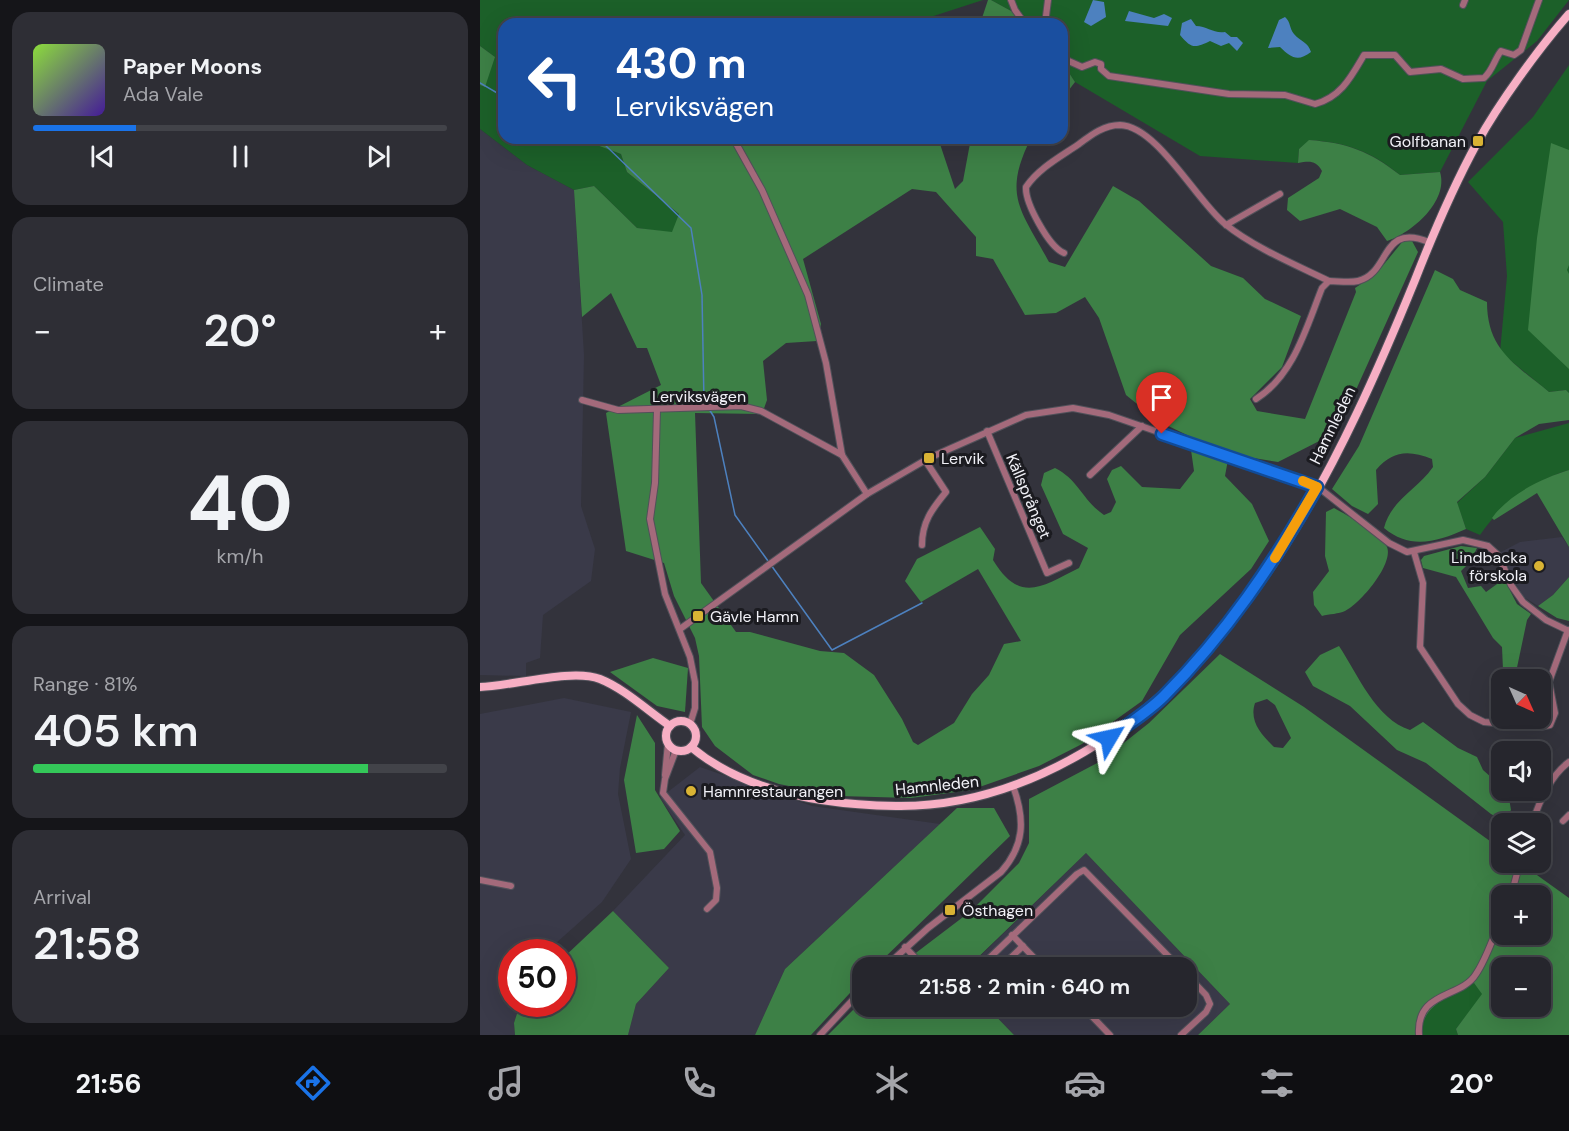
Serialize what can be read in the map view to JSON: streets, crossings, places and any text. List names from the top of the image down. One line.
{"streets":{"main road":["Hamnleden"],"street":["Lerviksvägen","Källsprånget"]},"places":{"transit":["Golfbanan","Lervik","Gävle Hamn","Östhagen"],"other":["Lindbacka förskola","Hamnrestaurangen"]},"north":"bottom right","page":{"turn":["430 m","Lerviksvägen"],"song":["Paper Moons","Ada Vale"],"tile":["Climate",["40","km/h"],["Range · 81%","405 km"],["Arrival","21:58"]],"heat":["−","20°","+"],"map_buttons":["+","−"],"limit":"50","trip":"21:58 · 2 min · 640 m","tabs":["21:56","20°"]}}
